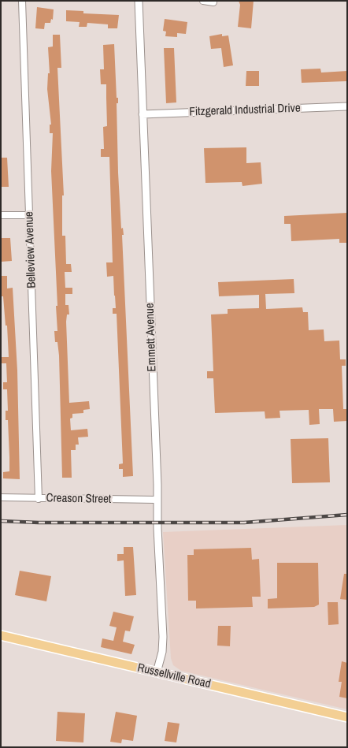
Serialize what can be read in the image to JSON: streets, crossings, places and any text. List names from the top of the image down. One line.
{"streets":{"main road":["Russellville Road"],"street":["Fitzgerald Industrial Drive","Belleview Avenue","Emmett Avenue","Creason Street"]},"crossings":[["Fitzgerald Industrial Drive","Emmett Avenue"],["Belleview Avenue","Creason Street"],["Emmett Avenue","Creason Street"],["Emmett Avenue","Russellville Road"]]}
